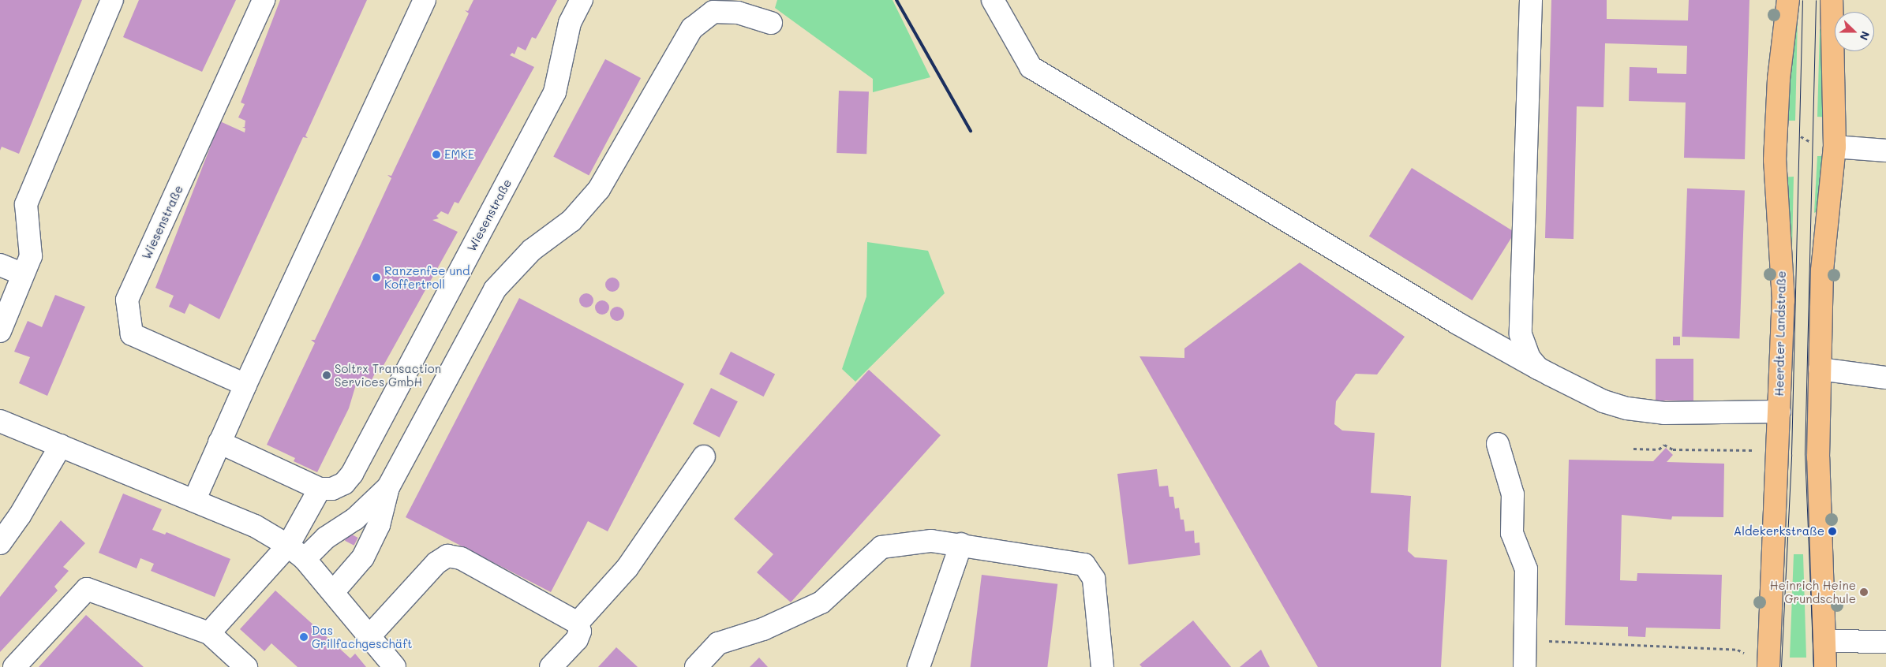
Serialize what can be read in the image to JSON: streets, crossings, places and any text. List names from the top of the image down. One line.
{"streets":{"main road":["Heerdter Landstraße"],"street":["Wiesenstraße"]},"places":["EMKE","Ranzenfee und Koffertroll","Soltrx Transaction Services GmbH","Aldekerkstraße","Heinrich Heine Grundschule","Das Grillfachgeschäft"],"north":"right"}
